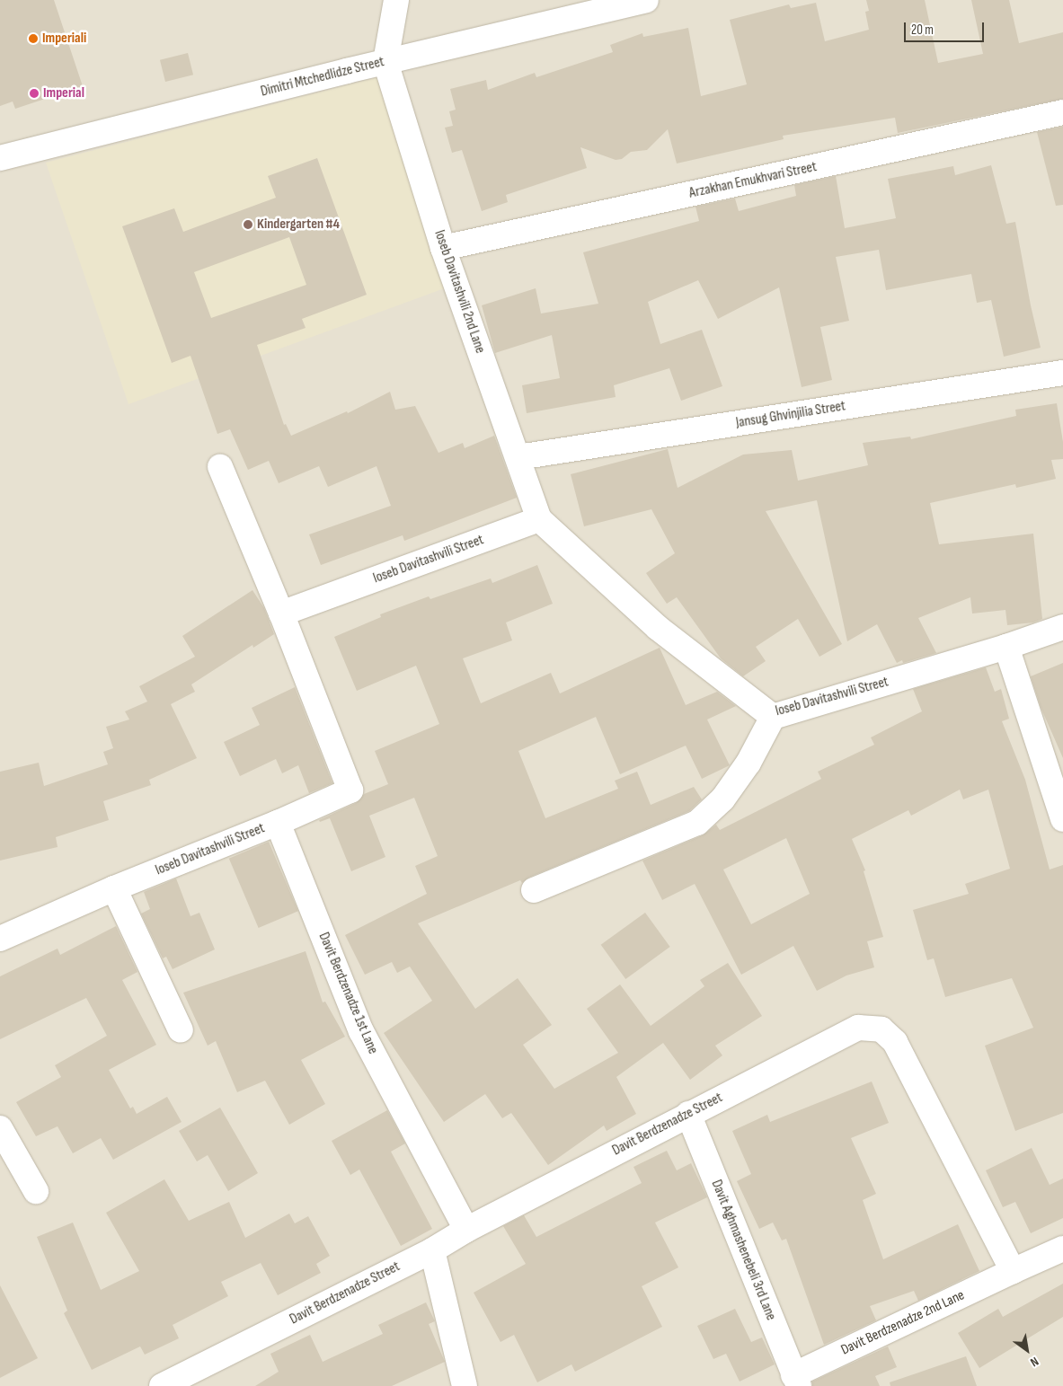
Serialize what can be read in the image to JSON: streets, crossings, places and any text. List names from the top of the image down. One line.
{"streets":{"street":["Dimitri Mtchedlidze Street","Arzakhan Emukhvari Street","Ioseb Davitashvili 2nd Lane","Jansug Ghvinjilia Street","Ioseb Davitashvili Street","Davit Berdzenadze 1st Lane","Davit Berdzenadze Street","Davit Aghmashenebeli 3rd Lane","Davit Berdzenadze 2nd Lane"]},"crossings":[["Dimitri Mtchedlidze Street","Ioseb Davitashvili 2nd Lane"],["Arzakhan Emukhvari Street","Ioseb Davitashvili 2nd Lane"],["Ioseb Davitashvili 2nd Lane","Jansug Ghvinjilia Street"],["Ioseb Davitashvili 2nd Lane","Ioseb Davitashvili Street"],["Ioseb Davitashvili Street","Davit Berdzenadze 1st Lane"],["Davit Berdzenadze 1st Lane","Davit Berdzenadze Street"],["Davit Berdzenadze Street","Davit Aghmashenebeli 3rd Lane"],["Davit Berdzenadze Street","Davit Berdzenadze 2nd Lane"],["Davit Aghmashenebeli 3rd Lane","Davit Berdzenadze 2nd Lane"]],"places":["Imperiali","Imperial","Kindergarten #4"],"scale_bar":"20 m","north":"bottom right"}
